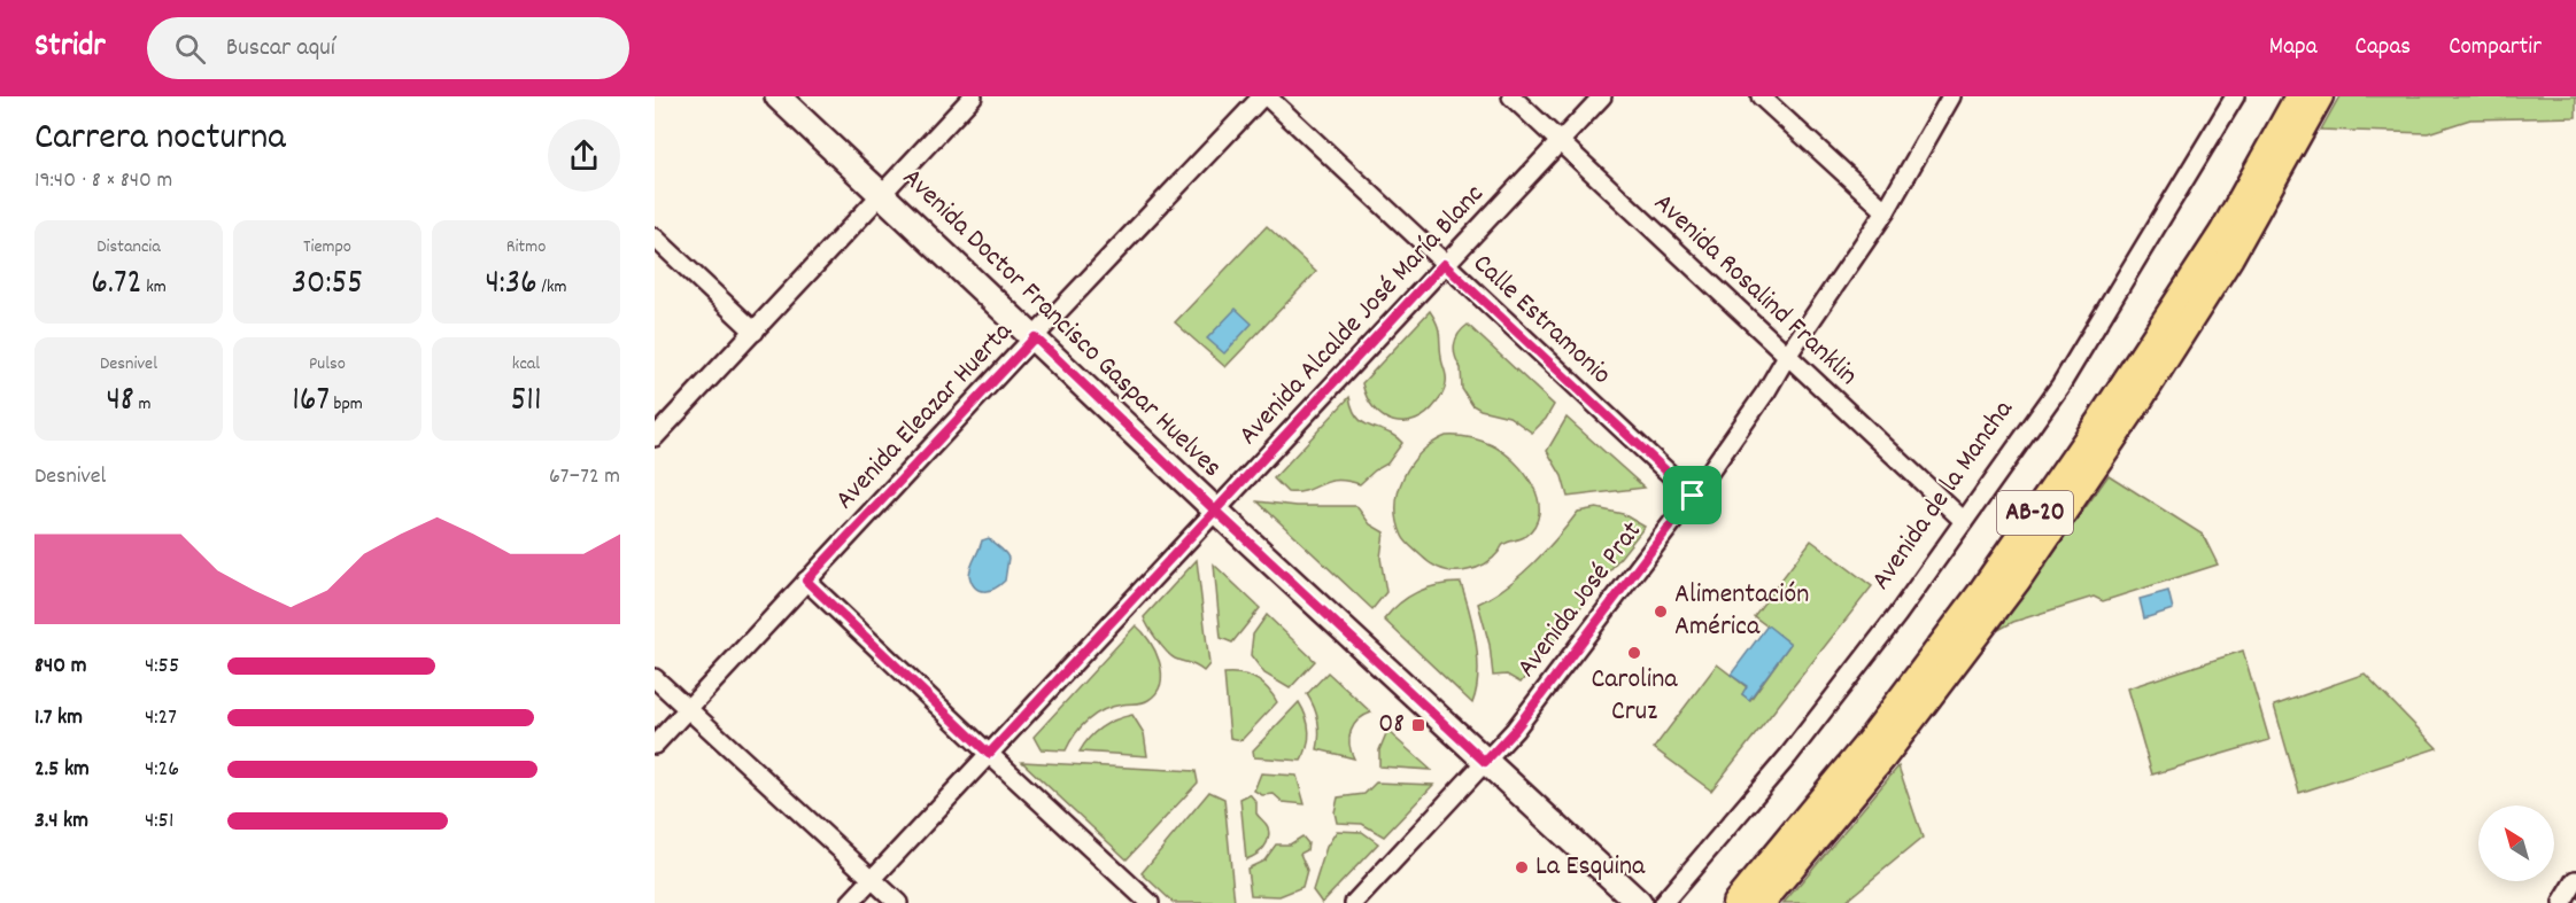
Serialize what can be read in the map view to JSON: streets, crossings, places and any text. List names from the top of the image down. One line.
{"streets":{"main road":["AB-20"],"street":["Avenida Rosalind Franklin","Avenida Alcalde José María Blanc","Calle Estramonio","Avenida Doctor Francisco Gaspar Huelves","Avenida Eleazar Huerta","Avenida de la Mancha","Avenida José Prat"]},"crossings":[["Avenida Rosalind Franklin","Avenida Alcalde José María Blanc"],["Avenida Rosalind Franklin","Avenida de la Mancha"],["Avenida Rosalind Franklin","Avenida José Prat"],["Avenida Alcalde José María Blanc","Calle Estramonio"],["Avenida Alcalde José María Blanc","Avenida Doctor Francisco Gaspar Huelves"],["Calle Estramonio","Avenida Eleazar Huerta"],["Calle Estramonio","Avenida José Prat"],["Avenida Doctor Francisco Gaspar Huelves","Avenida Eleazar Huerta"],["Avenida Doctor Francisco Gaspar Huelves","Avenida José Prat"]],"places":{"other":["Alimentación América","Carolina Cruz","La Esquina"],"transit":["08"]},"north":"top left","page":{"header":"Stridr","search":"Buscar aquí","nav":["Mapa","Capas","Compartir"],"heading":["Carrera nocturna","19:40 · 8 × 840 m"],"stats":[["Distancia","6.72 km"],["Tiempo","30:55"],["Ritmo","4:36 /km"],["Desnivel","48 m"],["Pulso","167 bpm"],["kcal","511"]],"chart":["Desnivel","67–72 m"],"list":[{"name":"840 m","note":"4:55"},{"name":"1.7 km","note":"4:27"},{"name":"2.5 km","note":"4:26"},{"name":"3.4 km","note":"4:51"}]}}
